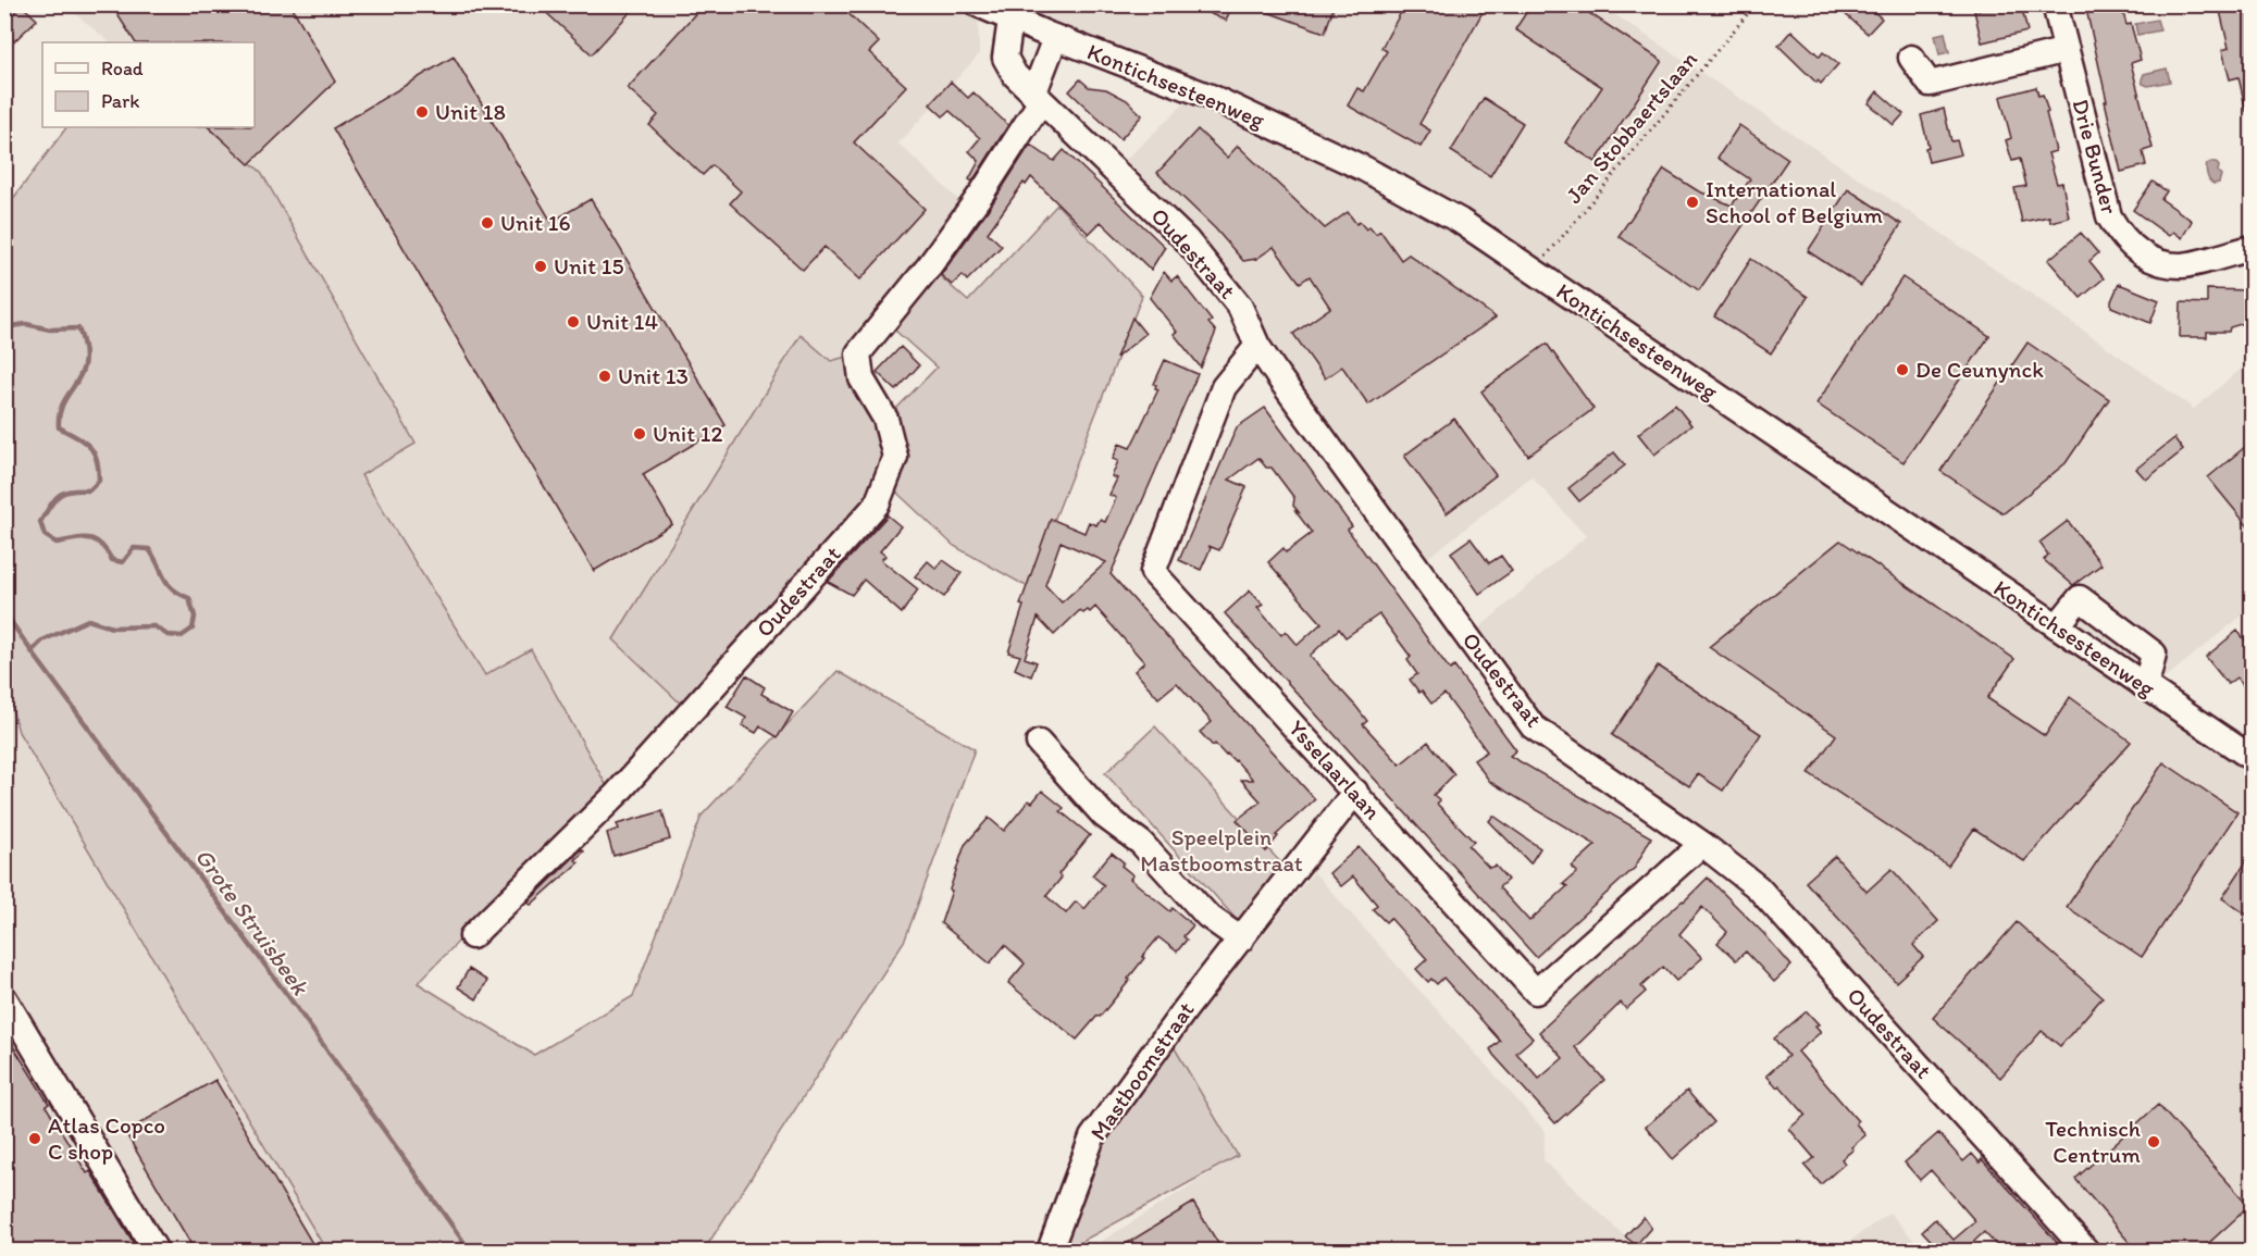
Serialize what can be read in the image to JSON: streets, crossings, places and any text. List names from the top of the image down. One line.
{"streets":{"street":["Kontichsesteenweg","Drie Bunder","Oudestraat","Ysselaarlaan","Mastboomstraat"],"path":["Jan Stobbaertslaan"]},"crossings":[["Kontichsesteenweg","Jan Stobbaertslaan"],["Kontichsesteenweg","Oudestraat"],["Oudestraat","Ysselaarlaan"],["Ysselaarlaan","Mastboomstraat"]],"water":["Grote Struisbeek"],"parks":["Speelplein Mastboomstraat"],"places":["Unit 18","International School of Belgium","Unit 16","Unit 15","Unit 14","De Ceunynck","Unit 13","Unit 12","Atlas Copco C shop","Technisch Centrum"],"legend":["Road","Park"]}
